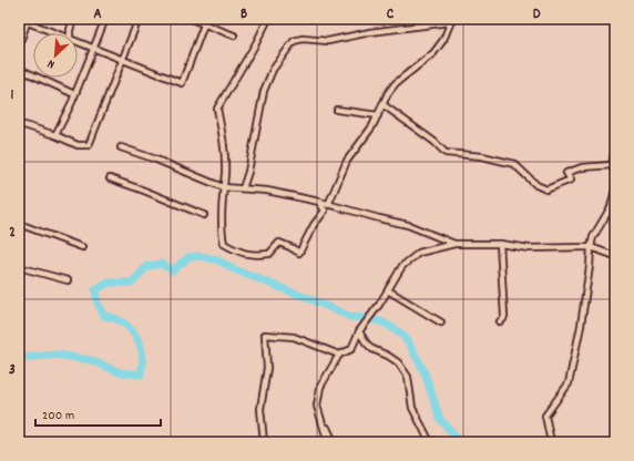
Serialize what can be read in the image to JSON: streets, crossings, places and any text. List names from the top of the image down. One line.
{"scale_bar":"200 m","north":"bottom left","grid":{"columns":["A","B","C","D"],"rows":["1","2","3"]}}
